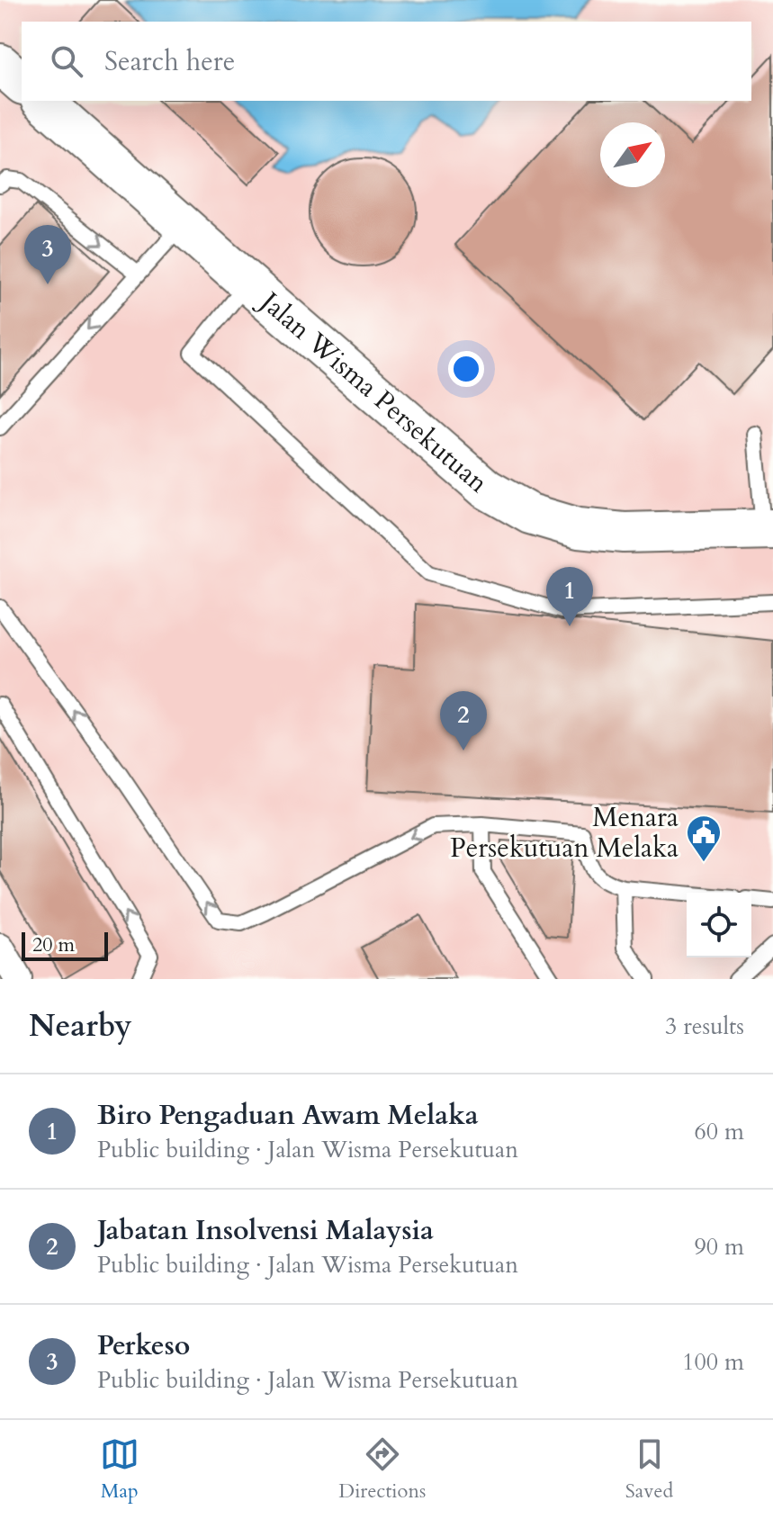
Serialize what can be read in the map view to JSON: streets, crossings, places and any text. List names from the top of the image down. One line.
{"streets":{"street":["Jalan Wisma Persekutuan"]},"places":{"public building":["Menara Persekutuan Melaka"]},"scale_bar":"20 m","north":"top right","page":{"search":"Search here","pins":["3","1","2"],"scale":"20 m","heading":["Nearby","3 results"],"list":[{"mark":"1","name":"Biro Pengaduan Awam Melaka","note":"Public building · Jalan Wisma Persekutuan","value":"60 m"},{"mark":"2","name":"Jabatan Insolvensi Malaysia","note":"Public building · Jalan Wisma Persekutuan","value":"90 m"},{"mark":"3","name":"Perkeso","note":"Public building · Jalan Wisma Persekutuan","value":"100 m"}],"nav":["Map","Directions","Saved"]}}
